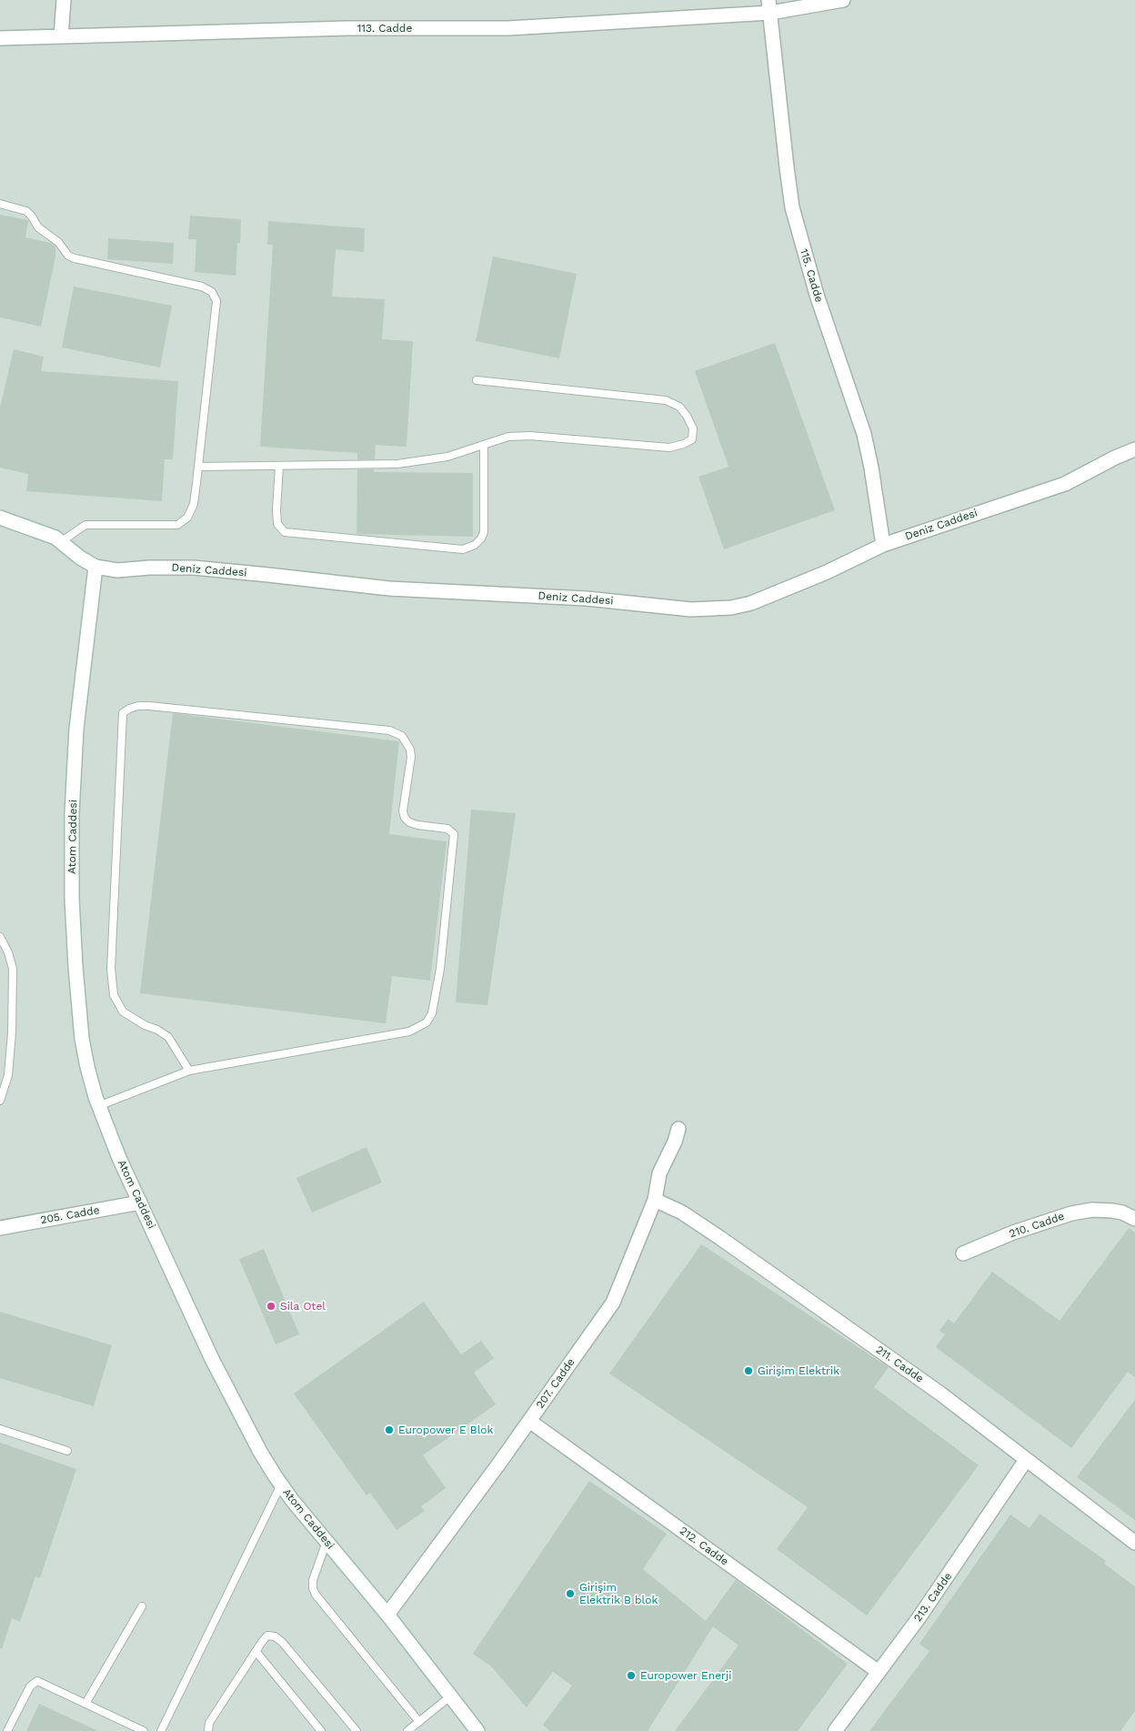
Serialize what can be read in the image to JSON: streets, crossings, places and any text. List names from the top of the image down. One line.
{"streets":{"street":["113. Cadde","115. Cadde","Deniz Caddesi","Atom Caddesi","205. Cadde","210. Cadde","211. Cadde","207. Cadde","212. Cadde","213. Cadde"]},"crossings":[["113. Cadde","115. Cadde"],["115. Cadde","Deniz Caddesi"],["Deniz Caddesi","Atom Caddesi"],["Atom Caddesi","205. Cadde"],["Atom Caddesi","207. Cadde"],["211. Cadde","207. Cadde"],["211. Cadde","213. Cadde"],["207. Cadde","212. Cadde"],["212. Cadde","213. Cadde"]],"places":["Sila Otel","Girişim Elektrik","Europower E Blok","Girişim Elektrik B blok","Europower Enerji"]}
